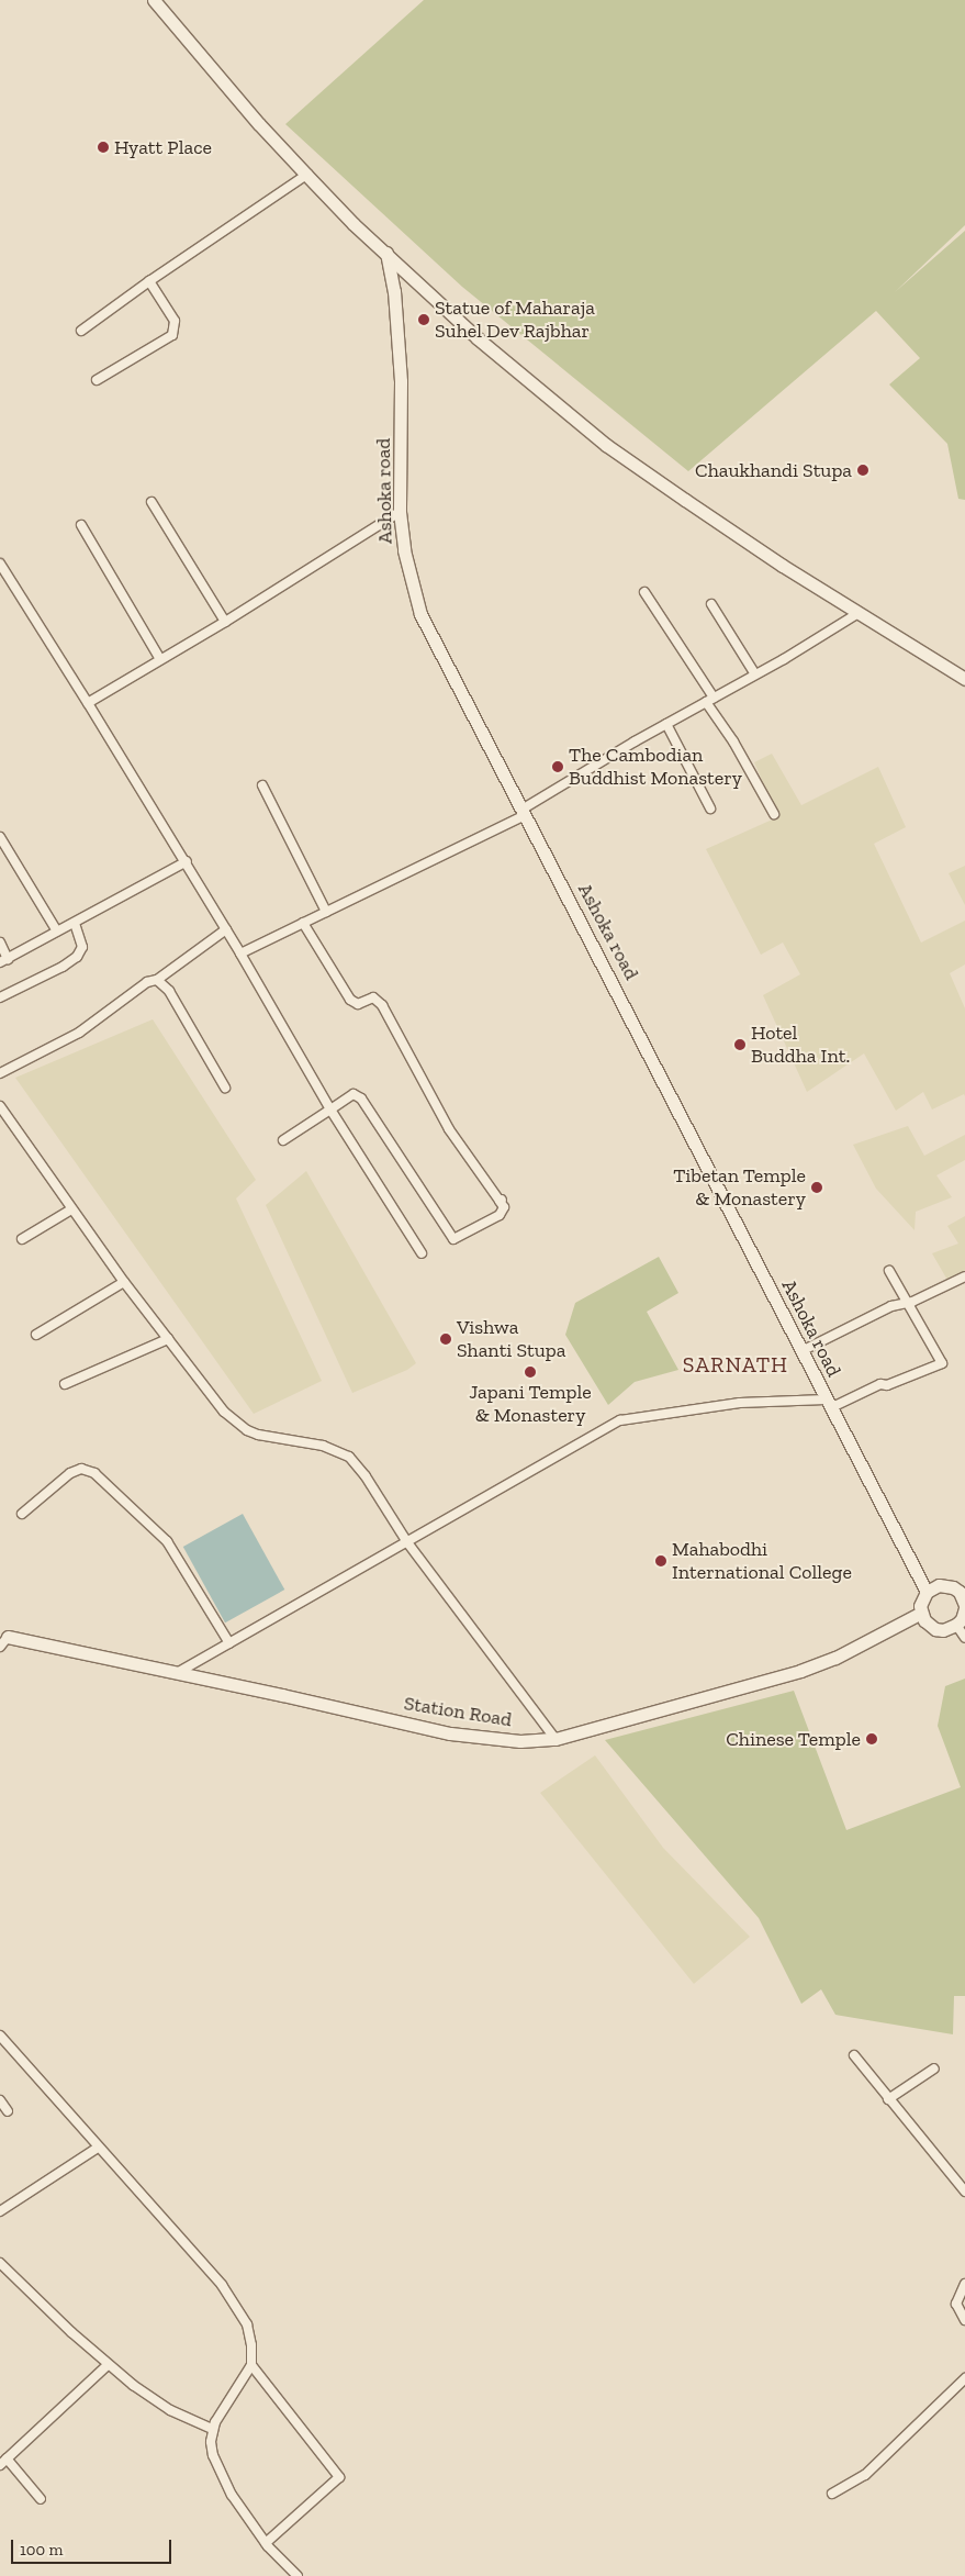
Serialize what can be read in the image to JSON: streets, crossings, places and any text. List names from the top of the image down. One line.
{"streets":{"street":["Ashoka road","Station Road"]},"crossings":[["Ashoka road","Station Road"]],"districts":["SARNATH"],"places":["Hyatt Place","Statue of Maharaja Suhel Dev Rajbhar","Chaukhandi Stupa","The Cambodian Buddhist Monastery","Hotel Buddha Int.","Tibetan Temple & Monastery","Vishwa Shanti Stupa","Japani Temple & Monastery","Mahabodhi International College","Chinese Temple"],"scale_bar":"100 m"}
